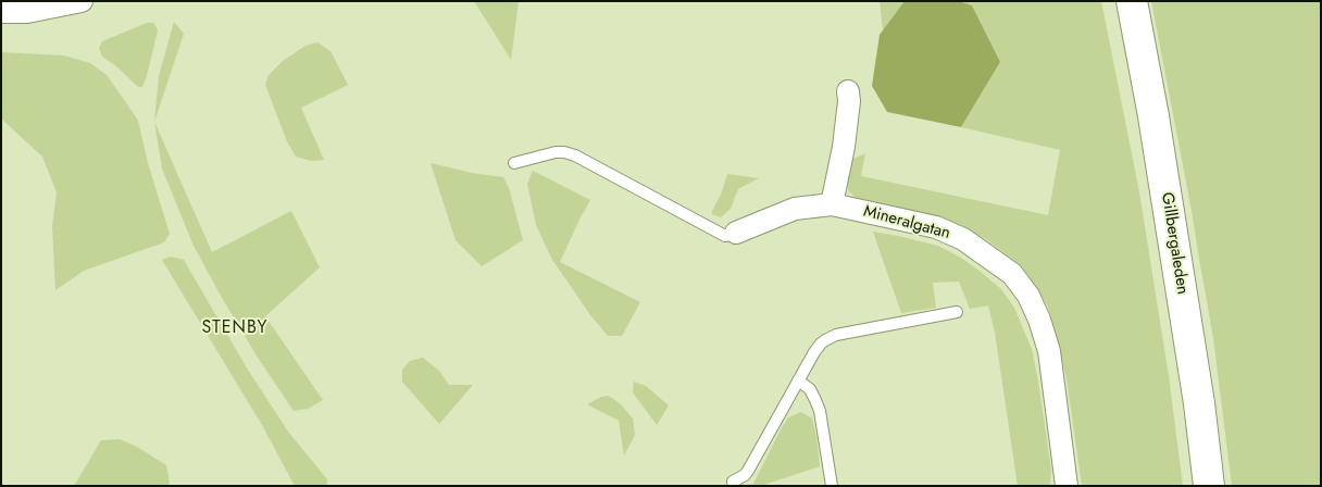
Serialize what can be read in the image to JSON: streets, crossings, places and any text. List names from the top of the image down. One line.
{"streets":{"main road":["Gillbergaleden"],"street":["Mineralgatan"]},"districts":["STENBY"]}
